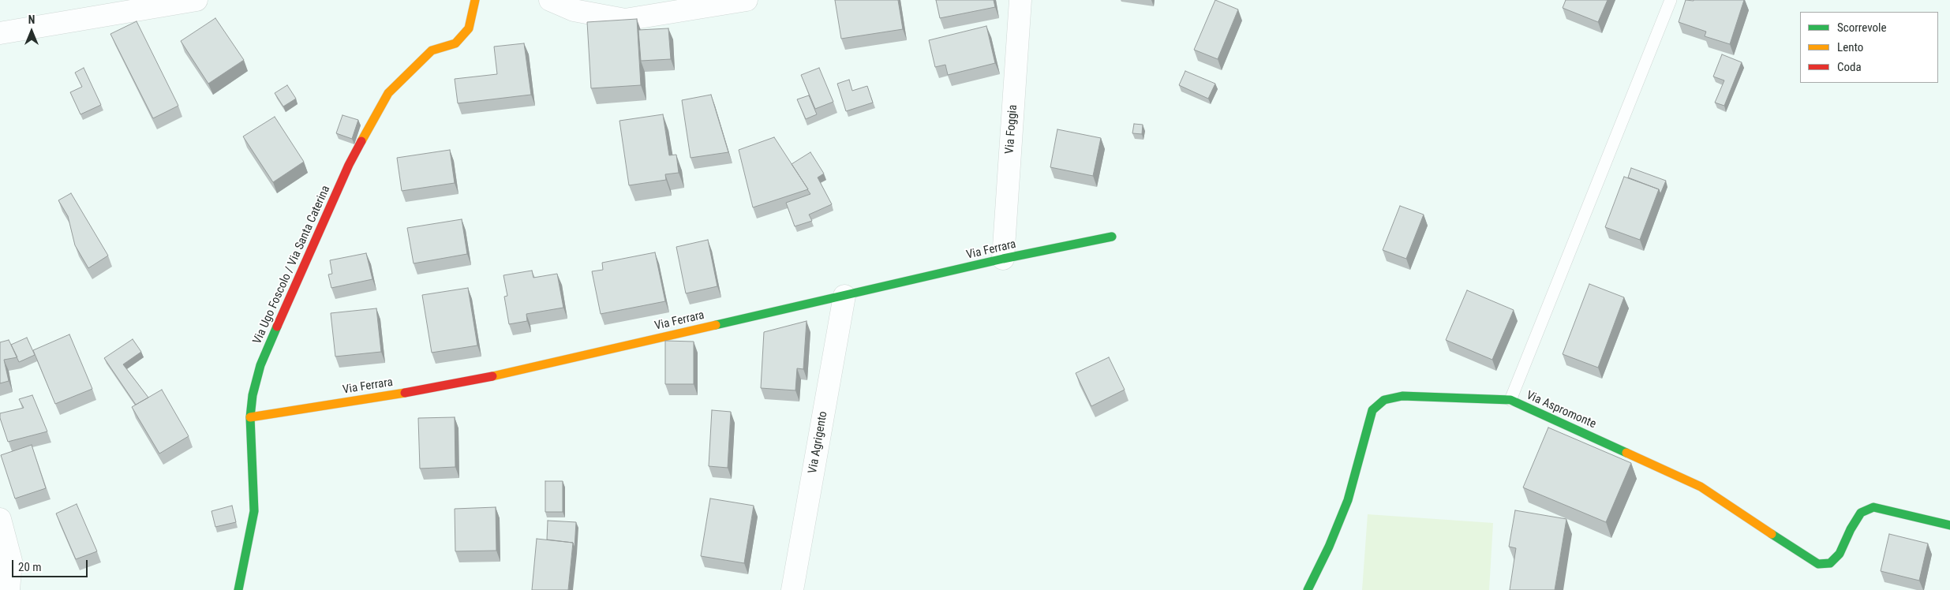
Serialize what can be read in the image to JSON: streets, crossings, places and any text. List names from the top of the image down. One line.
{"streets":{"street":["Via Foggia","Via Ferrara","Via Ugo Foscolo / Via Santa Caterina","Via Aspromonte","Via Agrigento"]},"crossings":[["Via Foggia","Via Ferrara"],["Via Ferrara","Via Ugo Foscolo / Via Santa Caterina"],["Via Ferrara","Via Agrigento"]],"legend":["Scorrevole","Lento","Coda"],"scale_bar":"20 m","north":"top"}
